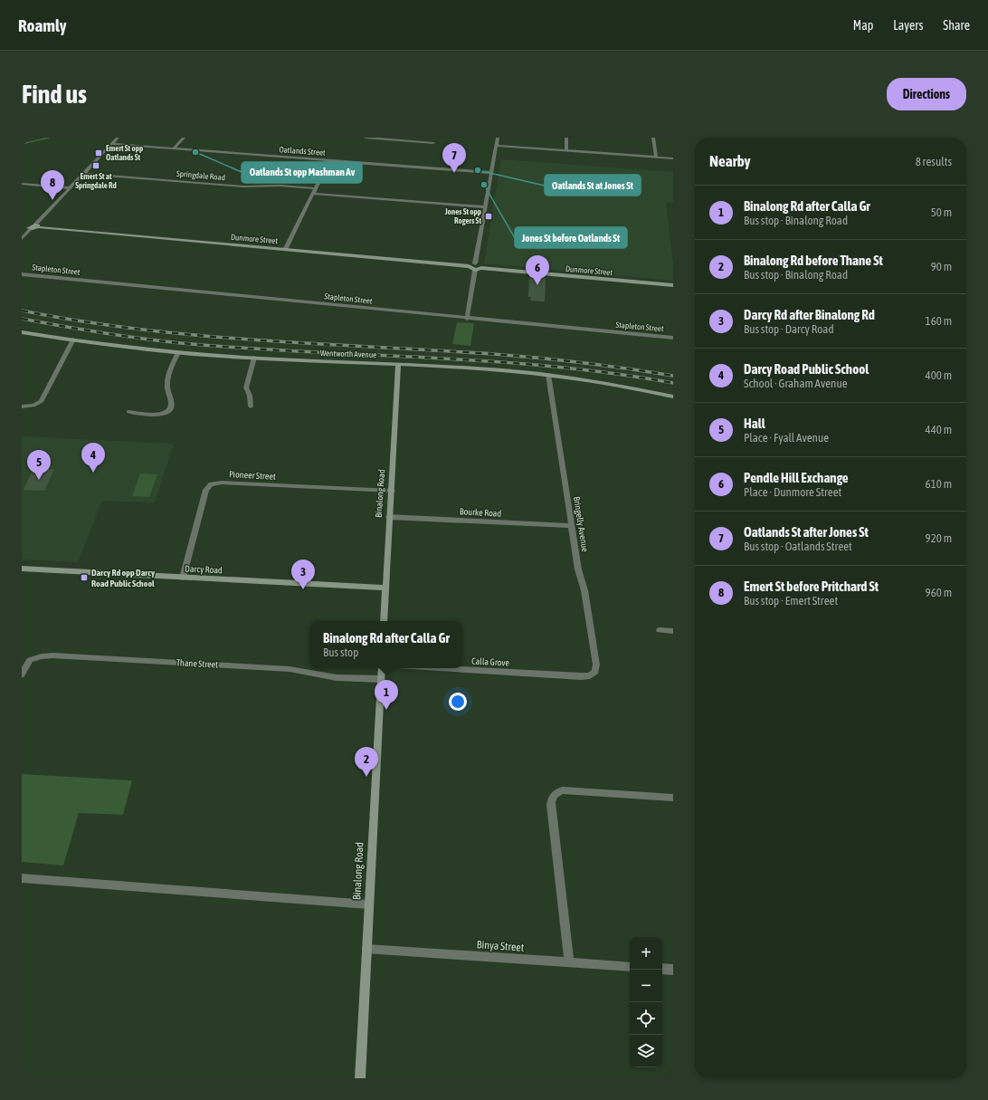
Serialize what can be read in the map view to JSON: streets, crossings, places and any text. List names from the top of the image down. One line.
{"streets":{"main road":["Dunmore Street","Wentworth Avenue","Binalong Road","Darcy Road"],"street":["Oatlands Street","Springdale Road","Stapleton Street","Pioneer Street","Bourke Road","Bringelly Avenue","Calla Grove","Thane Street","Binya Street"]},"crossings":[["Wentworth Avenue","Binalong Road"],["Wentworth Avenue","Bringelly Avenue"],["Pioneer Street","Binalong Road"],["Pioneer Street","Darcy Road"],["Binalong Road","Bourke Road"],["Binalong Road","Darcy Road"],["Binalong Road","Thane Street"],["Binalong Road","Binya Street"],["Bourke Road","Bringelly Avenue"],["Bringelly Avenue","Calla Grove"]],"places":{"other":["Oatlands St opp Mashman Av","Oatlands St at Jones St","Jones St before Oatlands St"],"transit":["Emert St opp Oatlands St","Emert St at Springdale Rd","Jones St opp Rogers St","Darcy Rd opp Darcy Road Public School"]},"page":{"header":"Roamly","nav":["Map","Layers","Share"],"buttons":"Directions","title":"Find us","heading":["Nearby","8 results"],"pins":["7","8","6","4","5","3","1","2"],"list":[{"mark":"1","name":"Binalong Rd after Calla Gr","note":"Bus stop · Binalong Road","value":"50 m"},{"mark":"2","name":"Binalong Rd before Thane St","note":"Bus stop · Binalong Road","value":"90 m"},{"mark":"3","name":"Darcy Rd after Binalong Rd","note":"Bus stop · Darcy Road","value":"160 m"},{"mark":"4","name":"Darcy Road Public School","note":"School · Graham Avenue","value":"400 m"},{"mark":"5","name":"Hall","note":"Place · Fyall Avenue","value":"440 m"},{"mark":"6","name":"Pendle Hill Exchange","note":"Place · Dunmore Street","value":"610 m"},{"mark":"7","name":"Oatlands St after Jones St","note":"Bus stop · Oatlands Street","value":"920 m"},{"mark":"8","name":"Emert St before Pritchard St","note":"Bus stop · Emert Street","value":"960 m"}],"popup":["Binalong Rd after Calla Gr","Bus stop"],"map_buttons":["+","−"]}}
